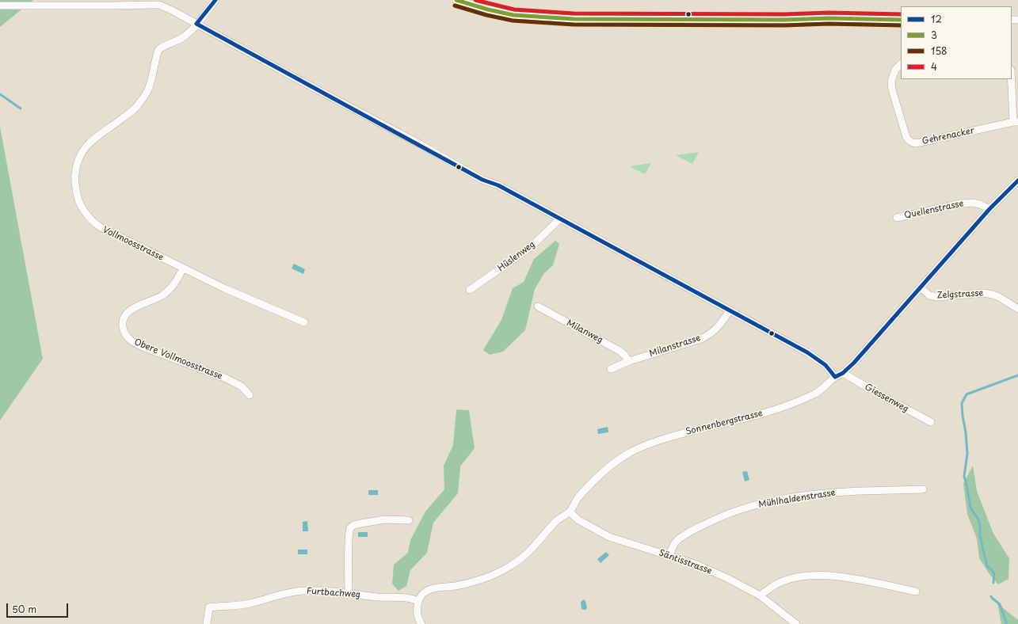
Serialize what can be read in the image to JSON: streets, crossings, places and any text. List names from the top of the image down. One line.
{"streets":{"street":["Gehrenacker","Quellenstrasse","Vollmoosstrasse","Hüslenweg","Zelgstrasse","Milanweg","Milanstrasse","Obere Vollmoosstrasse","Giessenweg","Sonnenbergstrasse","Mühlhaldenstrasse","Säntisstrasse","Furtbachweg"]},"crossings":[["Quellenstrasse","Sonnenbergstrasse"],["Vollmoosstrasse","Obere Vollmoosstrasse"],["Zelgstrasse","Sonnenbergstrasse"],["Milanweg","Milanstrasse"],["Giessenweg","Sonnenbergstrasse"],["Sonnenbergstrasse","Säntisstrasse"],["Sonnenbergstrasse","Furtbachweg"],["Mühlhaldenstrasse","Säntisstrasse"]],"lines":["transit line 12","transit line 3","transit line 4","transit line 158"],"legend":["12","3","158","4"],"scale_bar":"50 m"}
